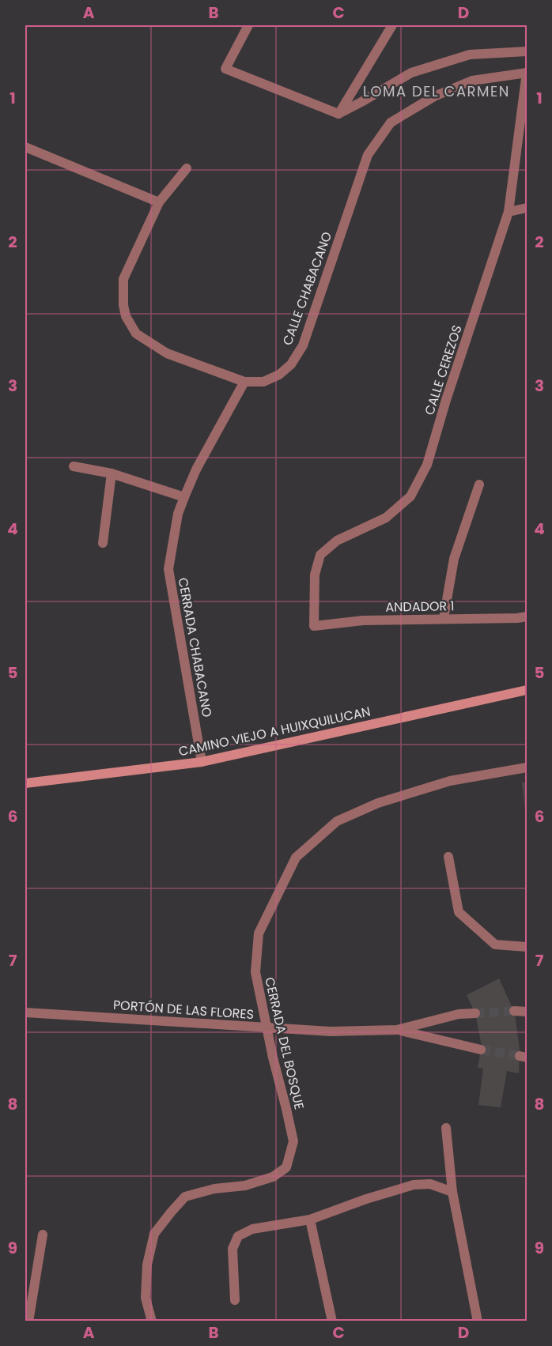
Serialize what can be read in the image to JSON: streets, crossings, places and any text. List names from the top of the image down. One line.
{"streets":{"main road":["CAMINO VIEJO A HUIXQUILUCAN"],"street":["CALLE CHABACANO","CALLE CEREZOS","ANDADOR 1","CERRADA CHABACANO","PORTÓN DE LAS FLORES","CERRADA DEL BOSQUE"]},"crossings":[["CALLE CHABACANO","CALLE CEREZOS"],["CALLE CHABACANO","CERRADA CHABACANO"],["CALLE CEREZOS","ANDADOR 1"],["CERRADA CHABACANO","CAMINO VIEJO A HUIXQUILUCAN"]],"districts":["LOMA DEL CARMEN"],"grid":{"columns":["A","B","C","D"],"rows":["1","2","3","4","5","6","7","8","9"]}}
